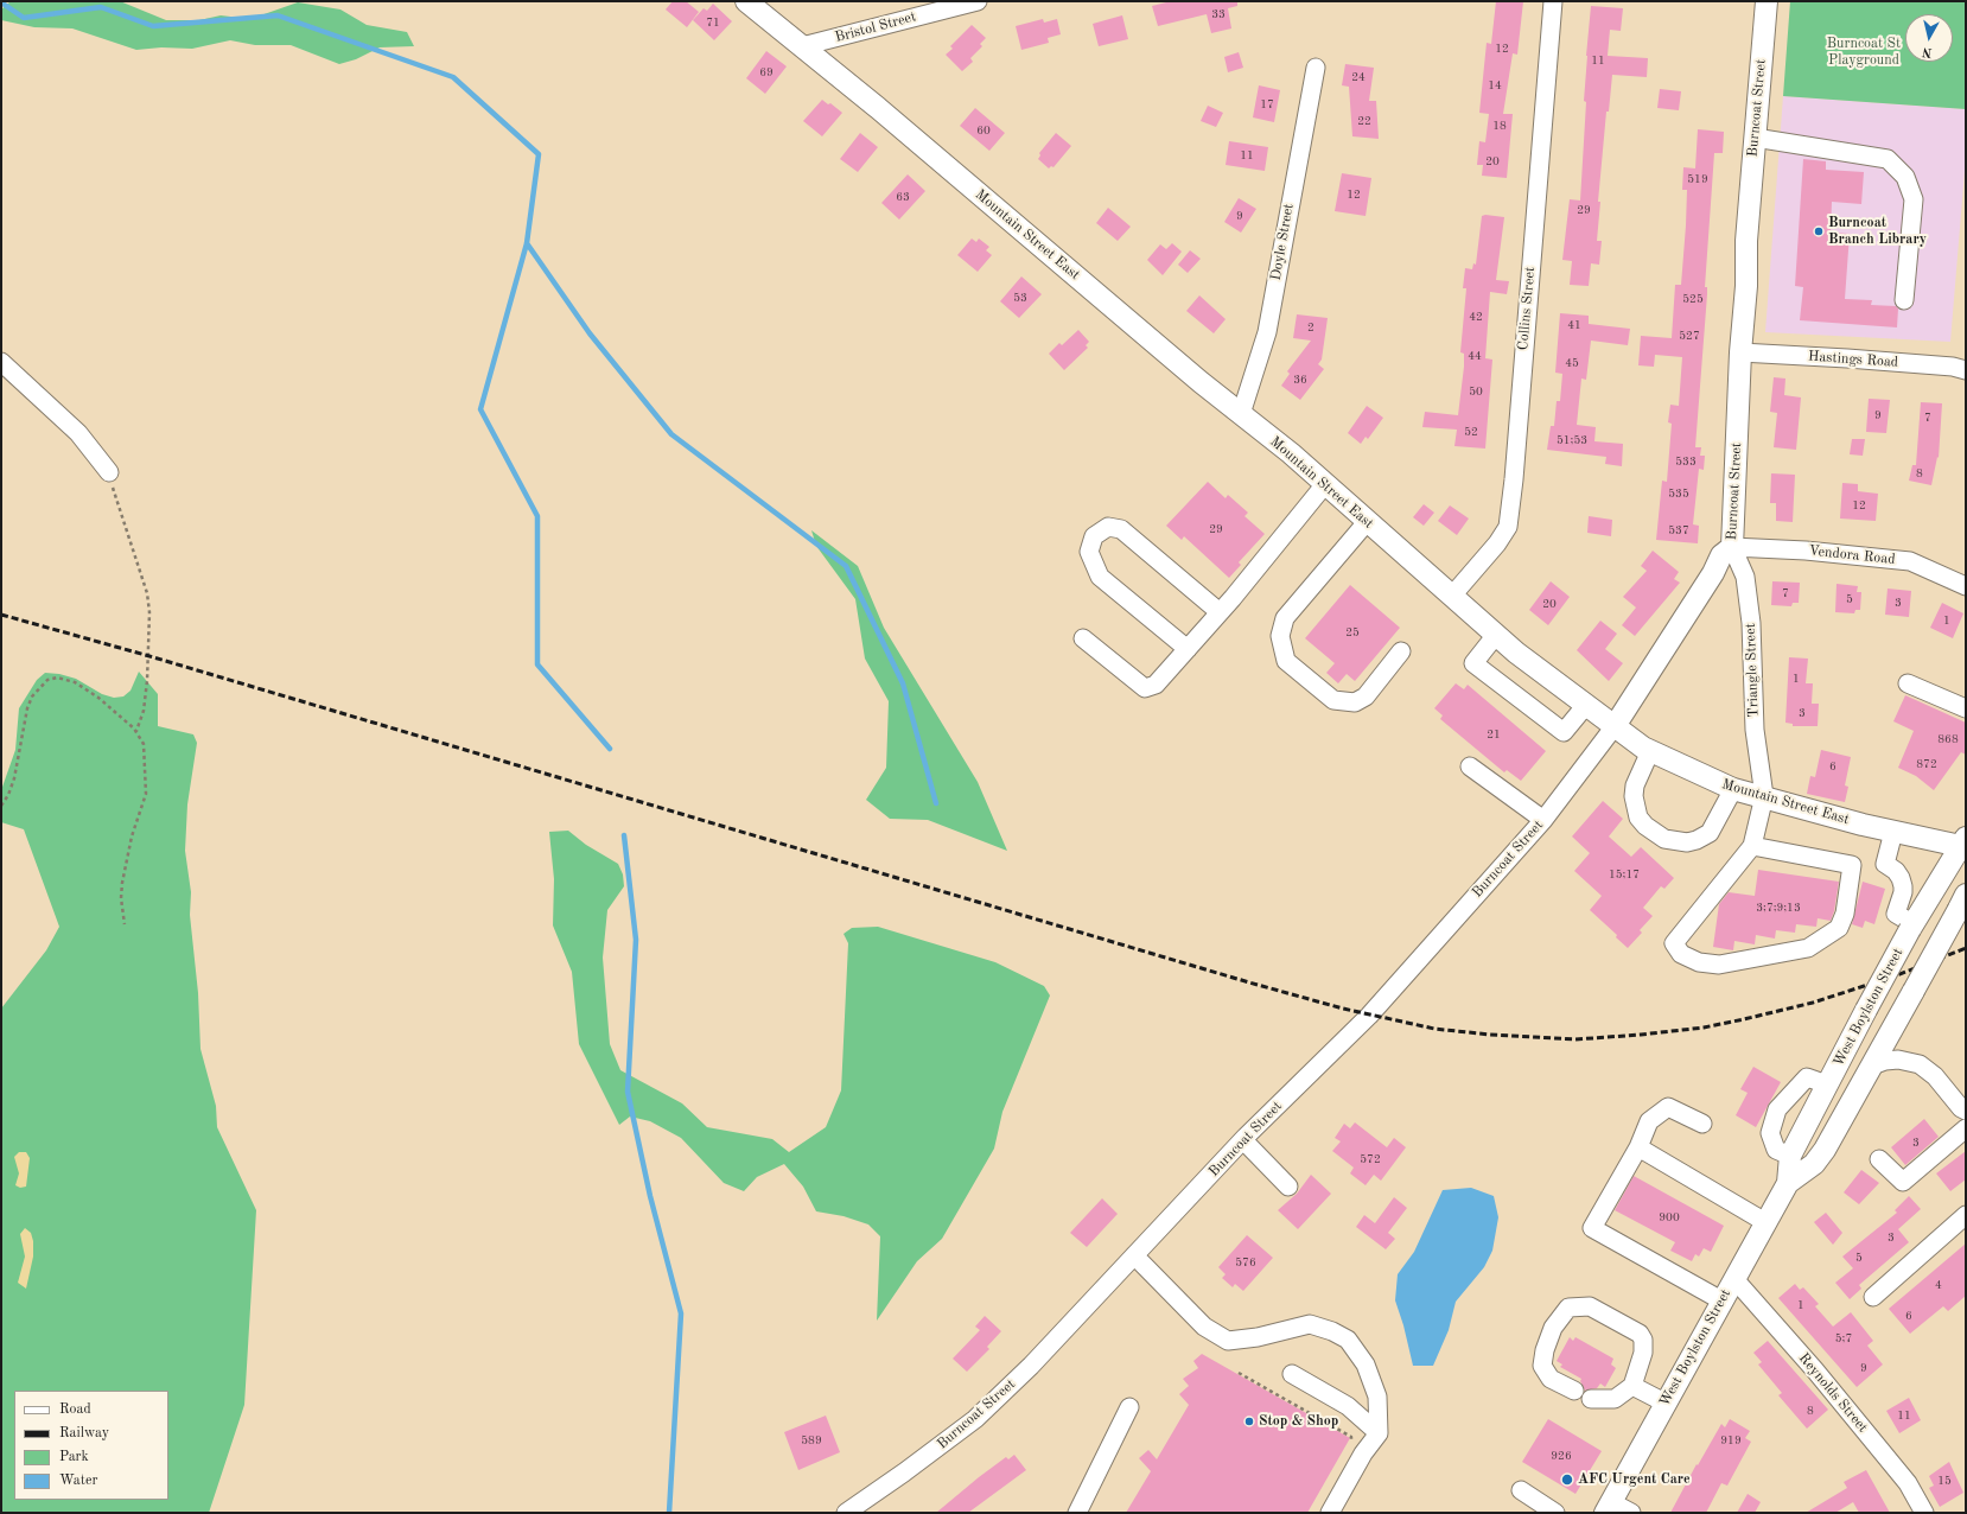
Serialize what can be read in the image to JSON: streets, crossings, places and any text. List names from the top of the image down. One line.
{"streets":{"main road":["Burncoat Street","Mountain Street East","West Boylston Street"],"street":["Bristol Street","Doyle Street","Collins Street","Hastings Road","Vendora Road","Triangle Street","Reynolds Street"]},"crossings":[["Bristol Street","Mountain Street East"],["Burncoat Street","Mountain Street East"],["Burncoat Street","Hastings Road"],["Burncoat Street","Vendora Road"],["Burncoat Street","Triangle Street"],["Mountain Street East","Doyle Street"],["Mountain Street East","Collins Street"],["Mountain Street East","Triangle Street"],["Mountain Street East","West Boylston Street"],["Vendora Road","Triangle Street"],["West Boylston Street","Reynolds Street"]],"parks":["Burncoat St Playground"],"places":["Burncoat Branch Library","Stop & Shop","AFC Urgent Care"],"house_numbers":["33","71","12","11","69","24","14","17","22","18","60","11","20","519","12","63","29","9","53","525","42","41","2","527","44","45","36","50","9","7","52","51;53","533","8","535","12","29","537","7","5","3","20","1","25","1","3","21","868","872","6","15;17","3;7;9;13","3","572","900","3","5","576","4","1","6","5;7","9","8","11","589","919","926","15"],"legend":["Road","Railway","Park","Water"],"north":"bottom"}
